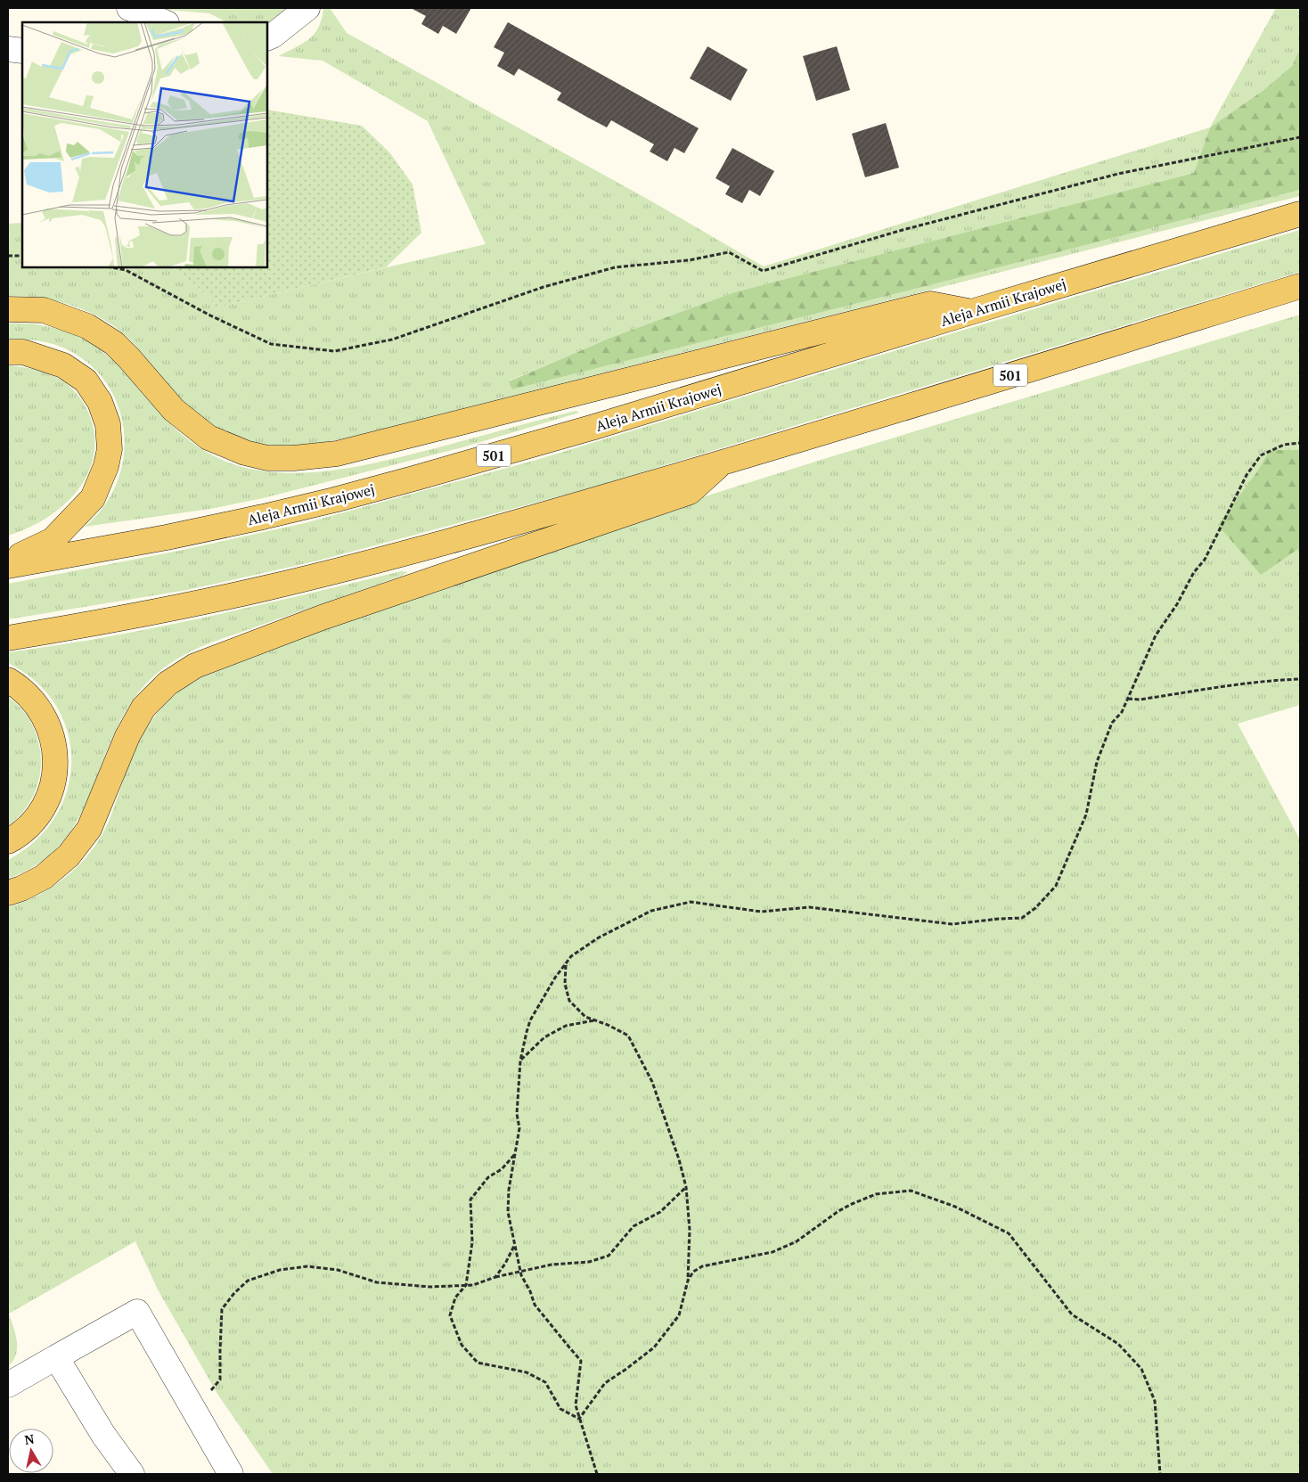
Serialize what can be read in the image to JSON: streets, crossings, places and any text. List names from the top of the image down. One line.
{"streets":{"main road":["Aleja Armii Krajowej","501"]},"north":"top"}
